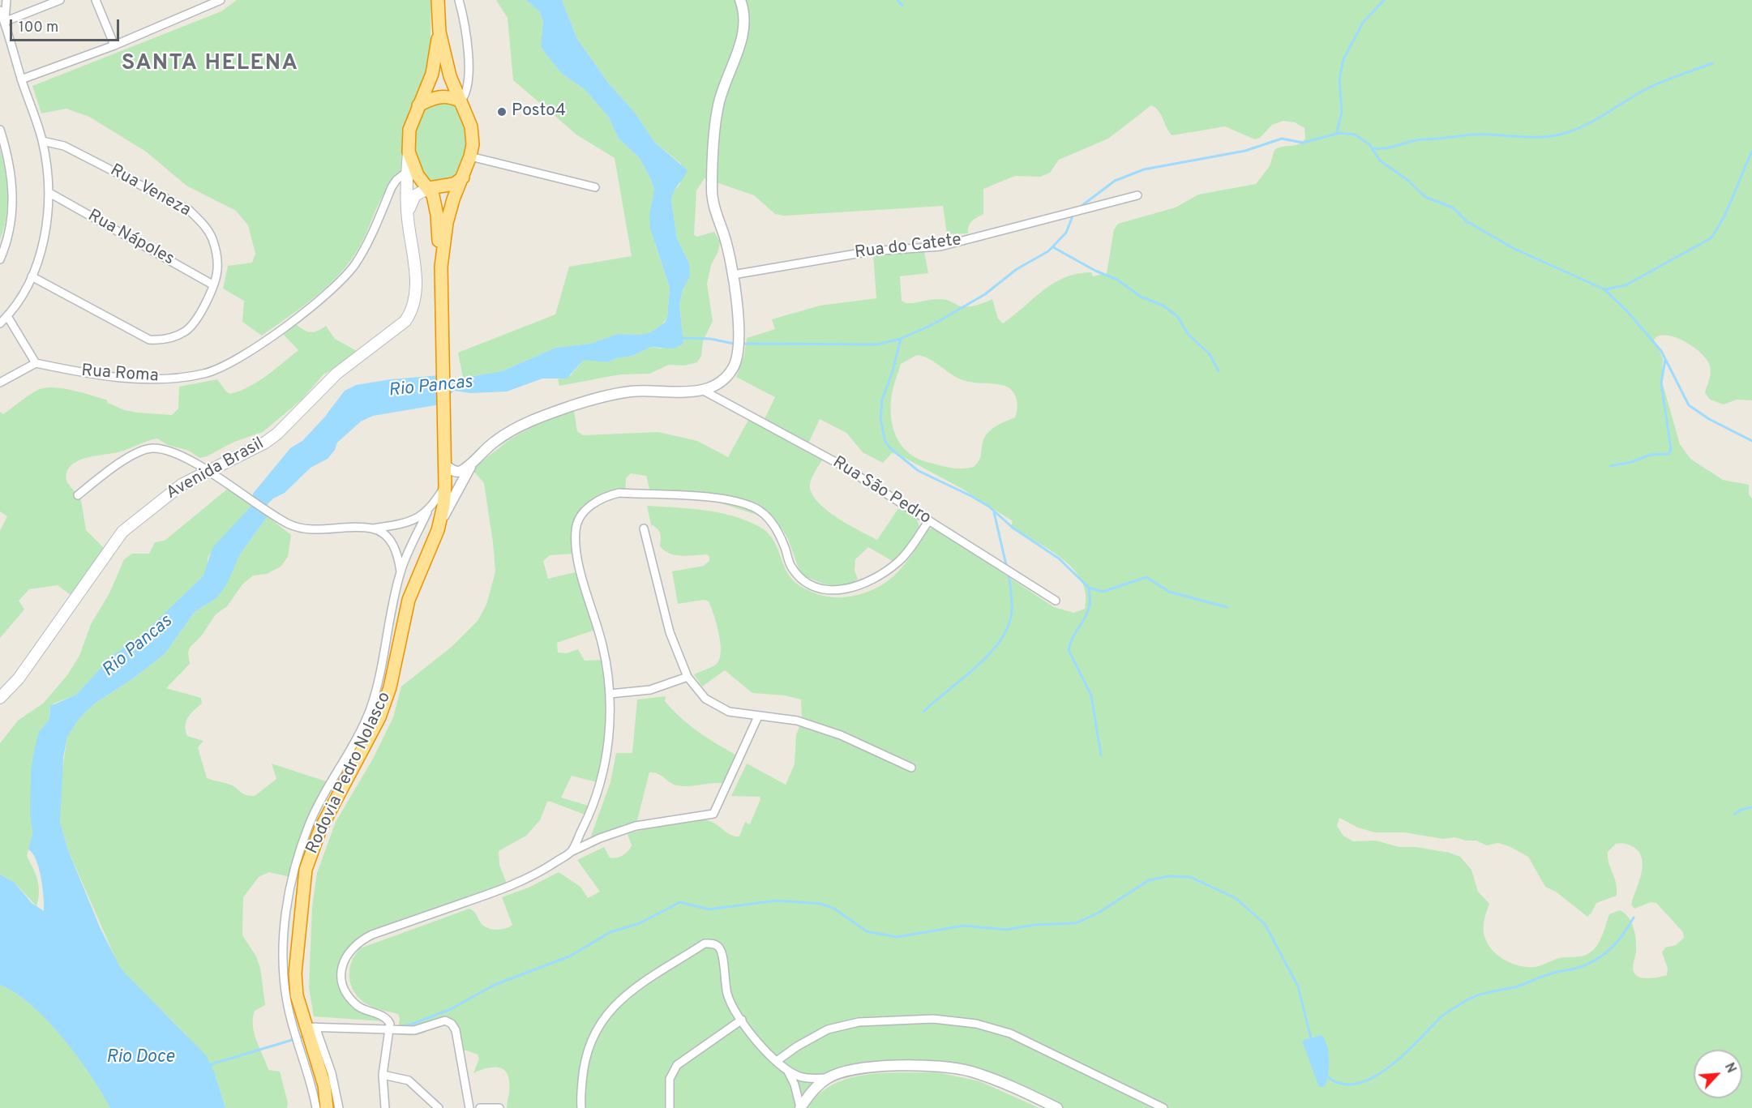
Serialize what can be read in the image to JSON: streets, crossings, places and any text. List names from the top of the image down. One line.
{"streets":{"highway":["Rodovia Pedro Nolasco"],"main road":["Avenida Brasil"],"street":["Rua Veneza","Rua Nápoles","Rua do Catete","Rua Roma","Rua São Pedro"]},"crossings":[["Rua Veneza","Rua Nápoles"],["Rua Roma","Avenida Brasil"],["Avenida Brasil","Rodovia Pedro Nolasco"]],"districts":["SANTA HELENA"],"water":["Rio Pancas","Rio Doce"],"places":["Posto4"],"scale_bar":"100 m","north":"top right"}
